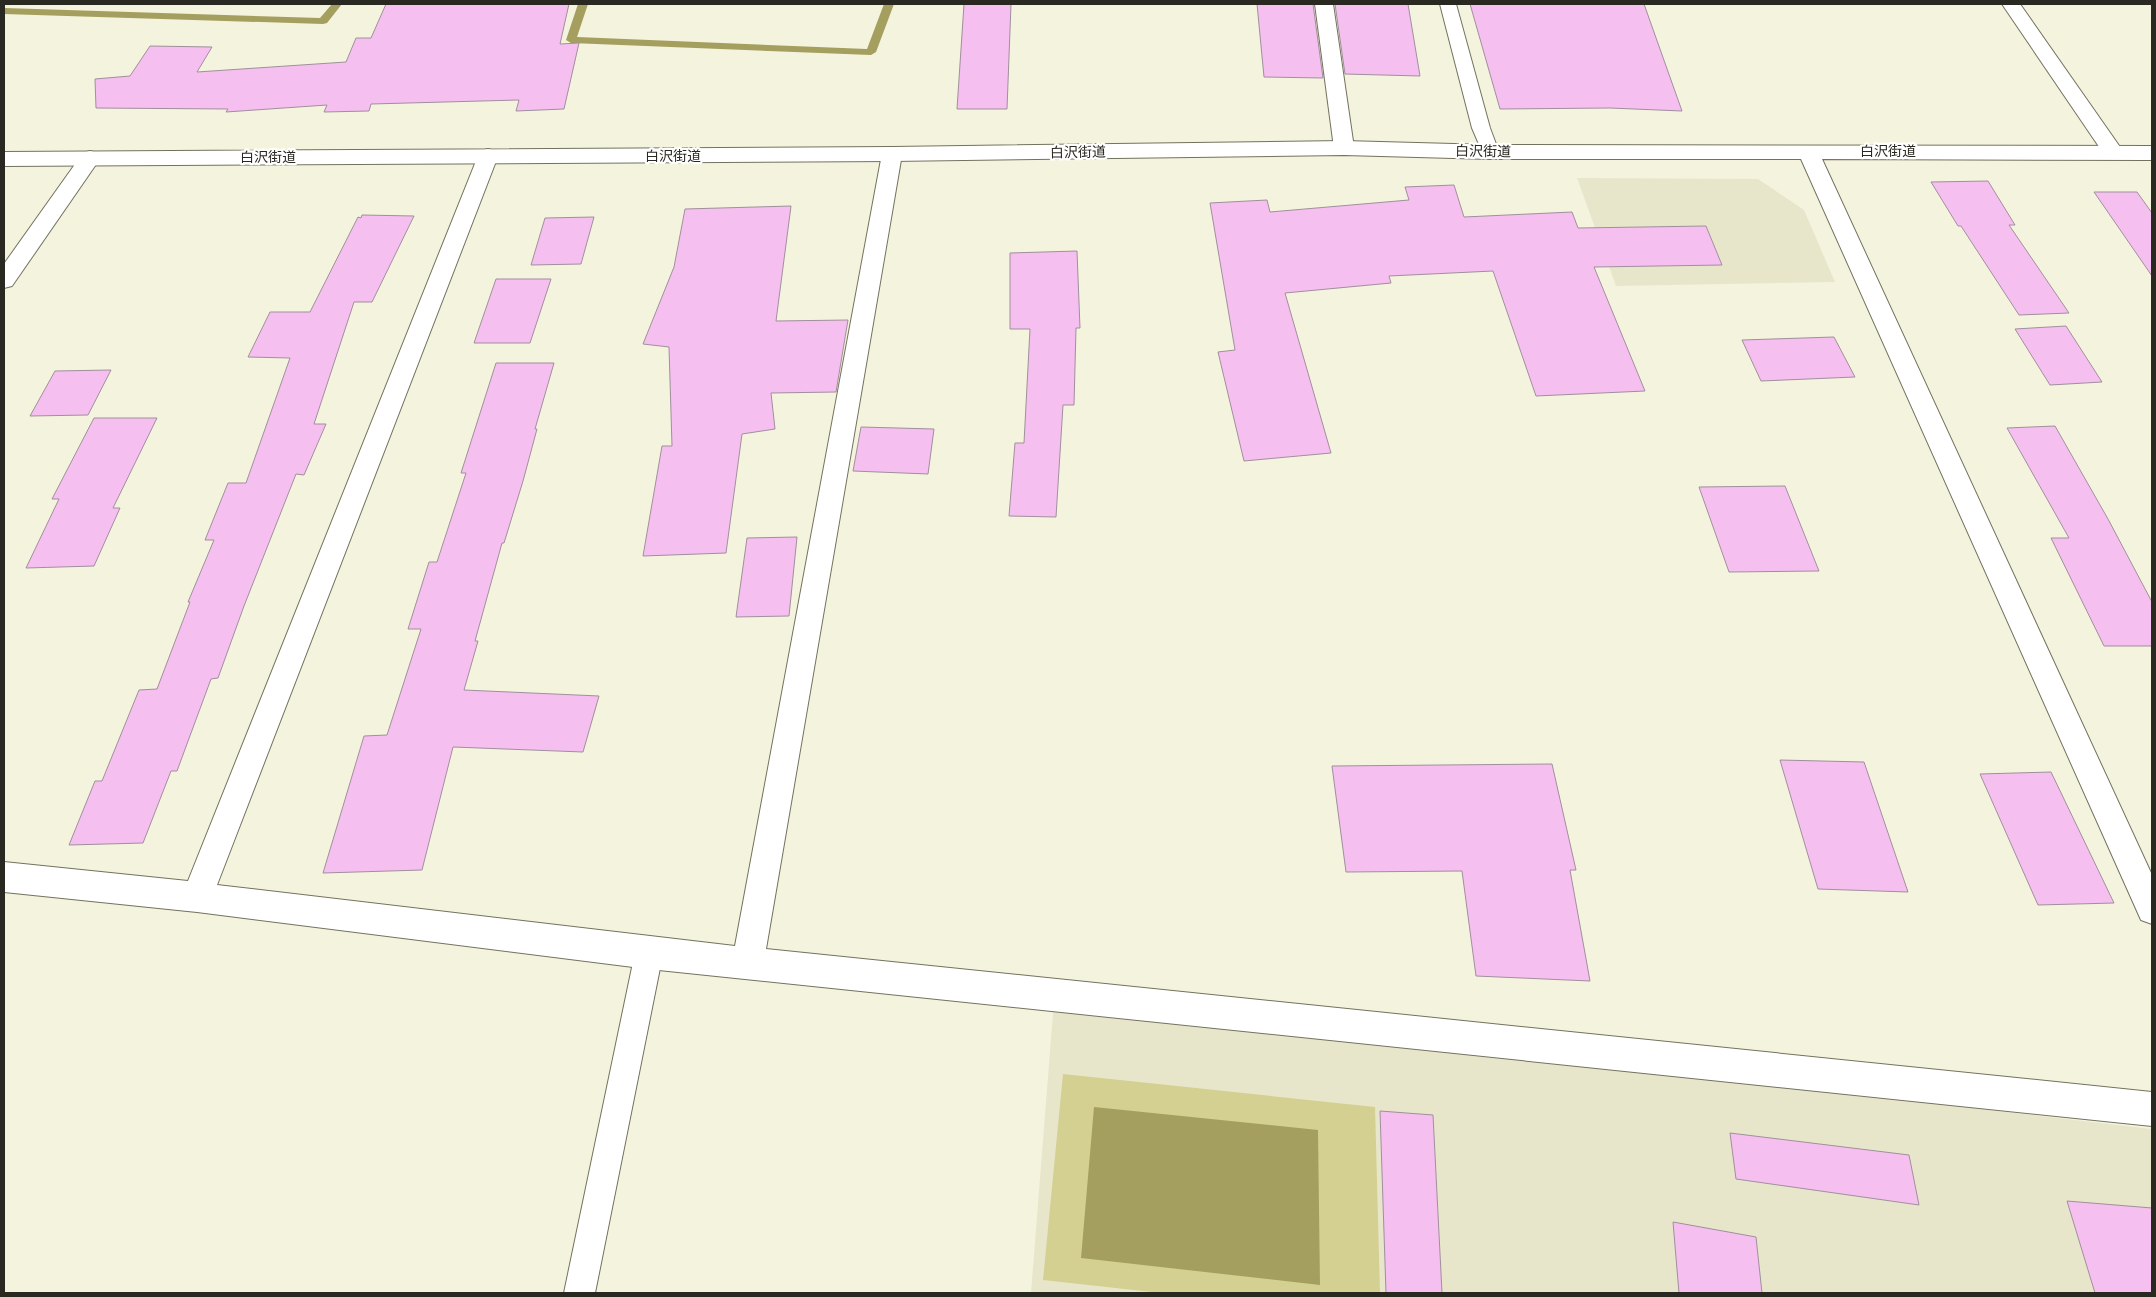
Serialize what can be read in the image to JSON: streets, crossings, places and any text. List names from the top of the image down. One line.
{"streets":{"street":["白沢街道"]}}
